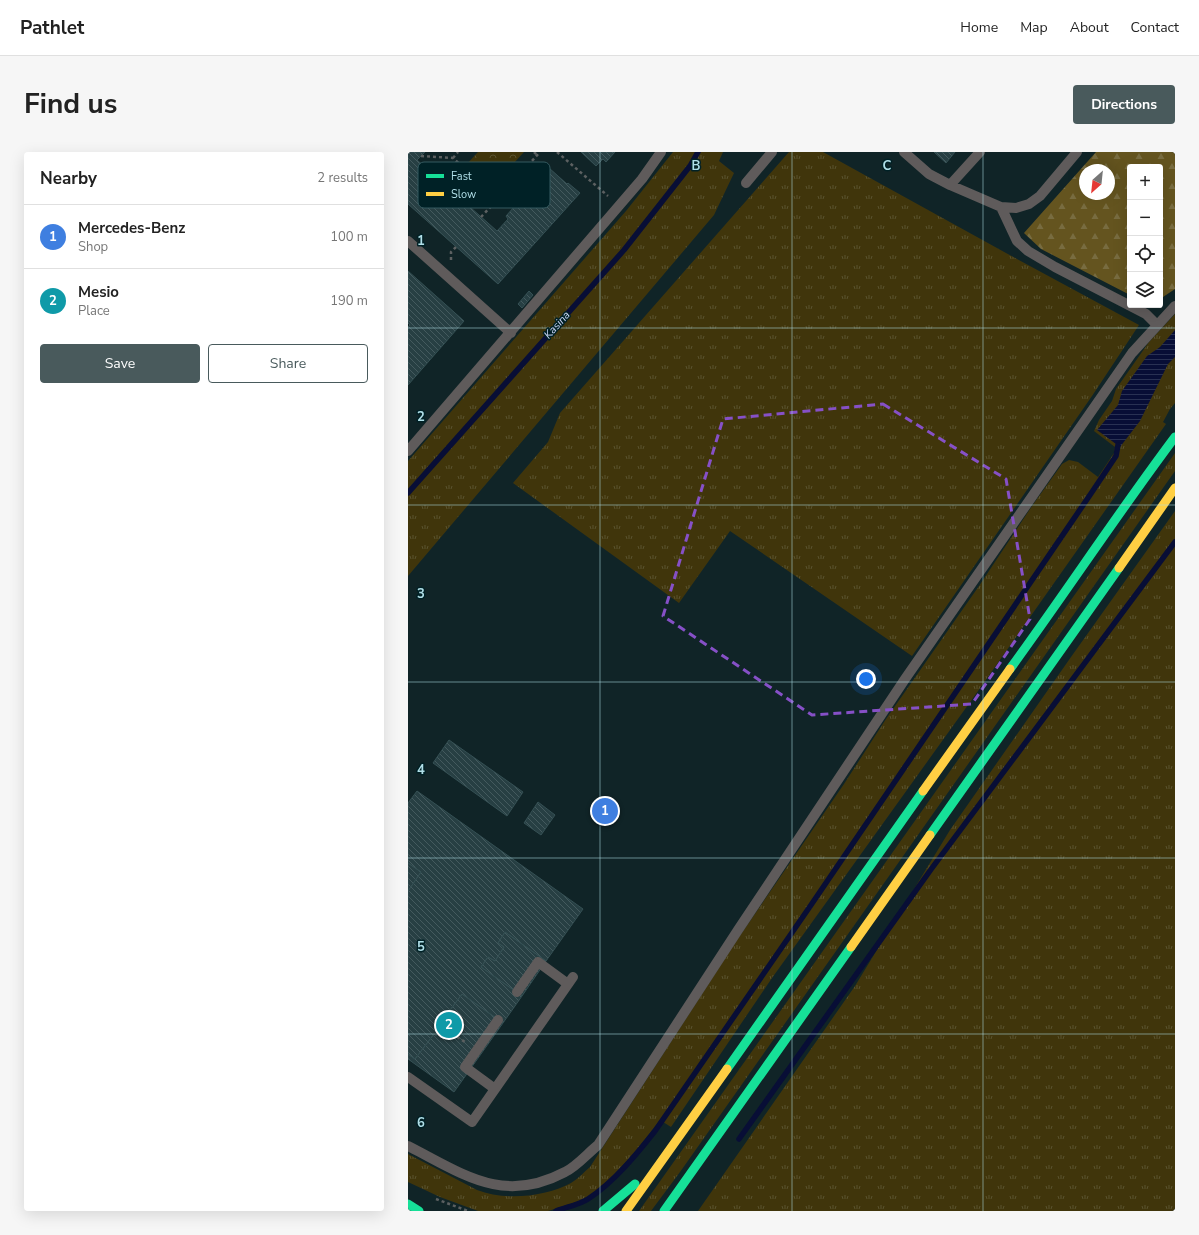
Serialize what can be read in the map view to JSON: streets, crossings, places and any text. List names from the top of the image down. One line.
{"water":["Kasina"],"legend":["Fast","Slow"],"north":"bottom left","page":{"header":"Pathlet","nav":["Home","Map","About","Contact"],"title":"Find us","buttons":["Directions",["Save","Share"]],"heading":["Nearby","2 results"],"map_buttons":["+","−"],"list":[{"mark":"1","name":"Mercedes-Benz","note":"Shop","value":"100 m"},{"mark":"2","name":"Mesio","note":"Place","value":"190 m"}],"pins":["1","2"]},"grid":{"columns":["B","C"],"rows":["1","2","3","4","5","6"]}}
